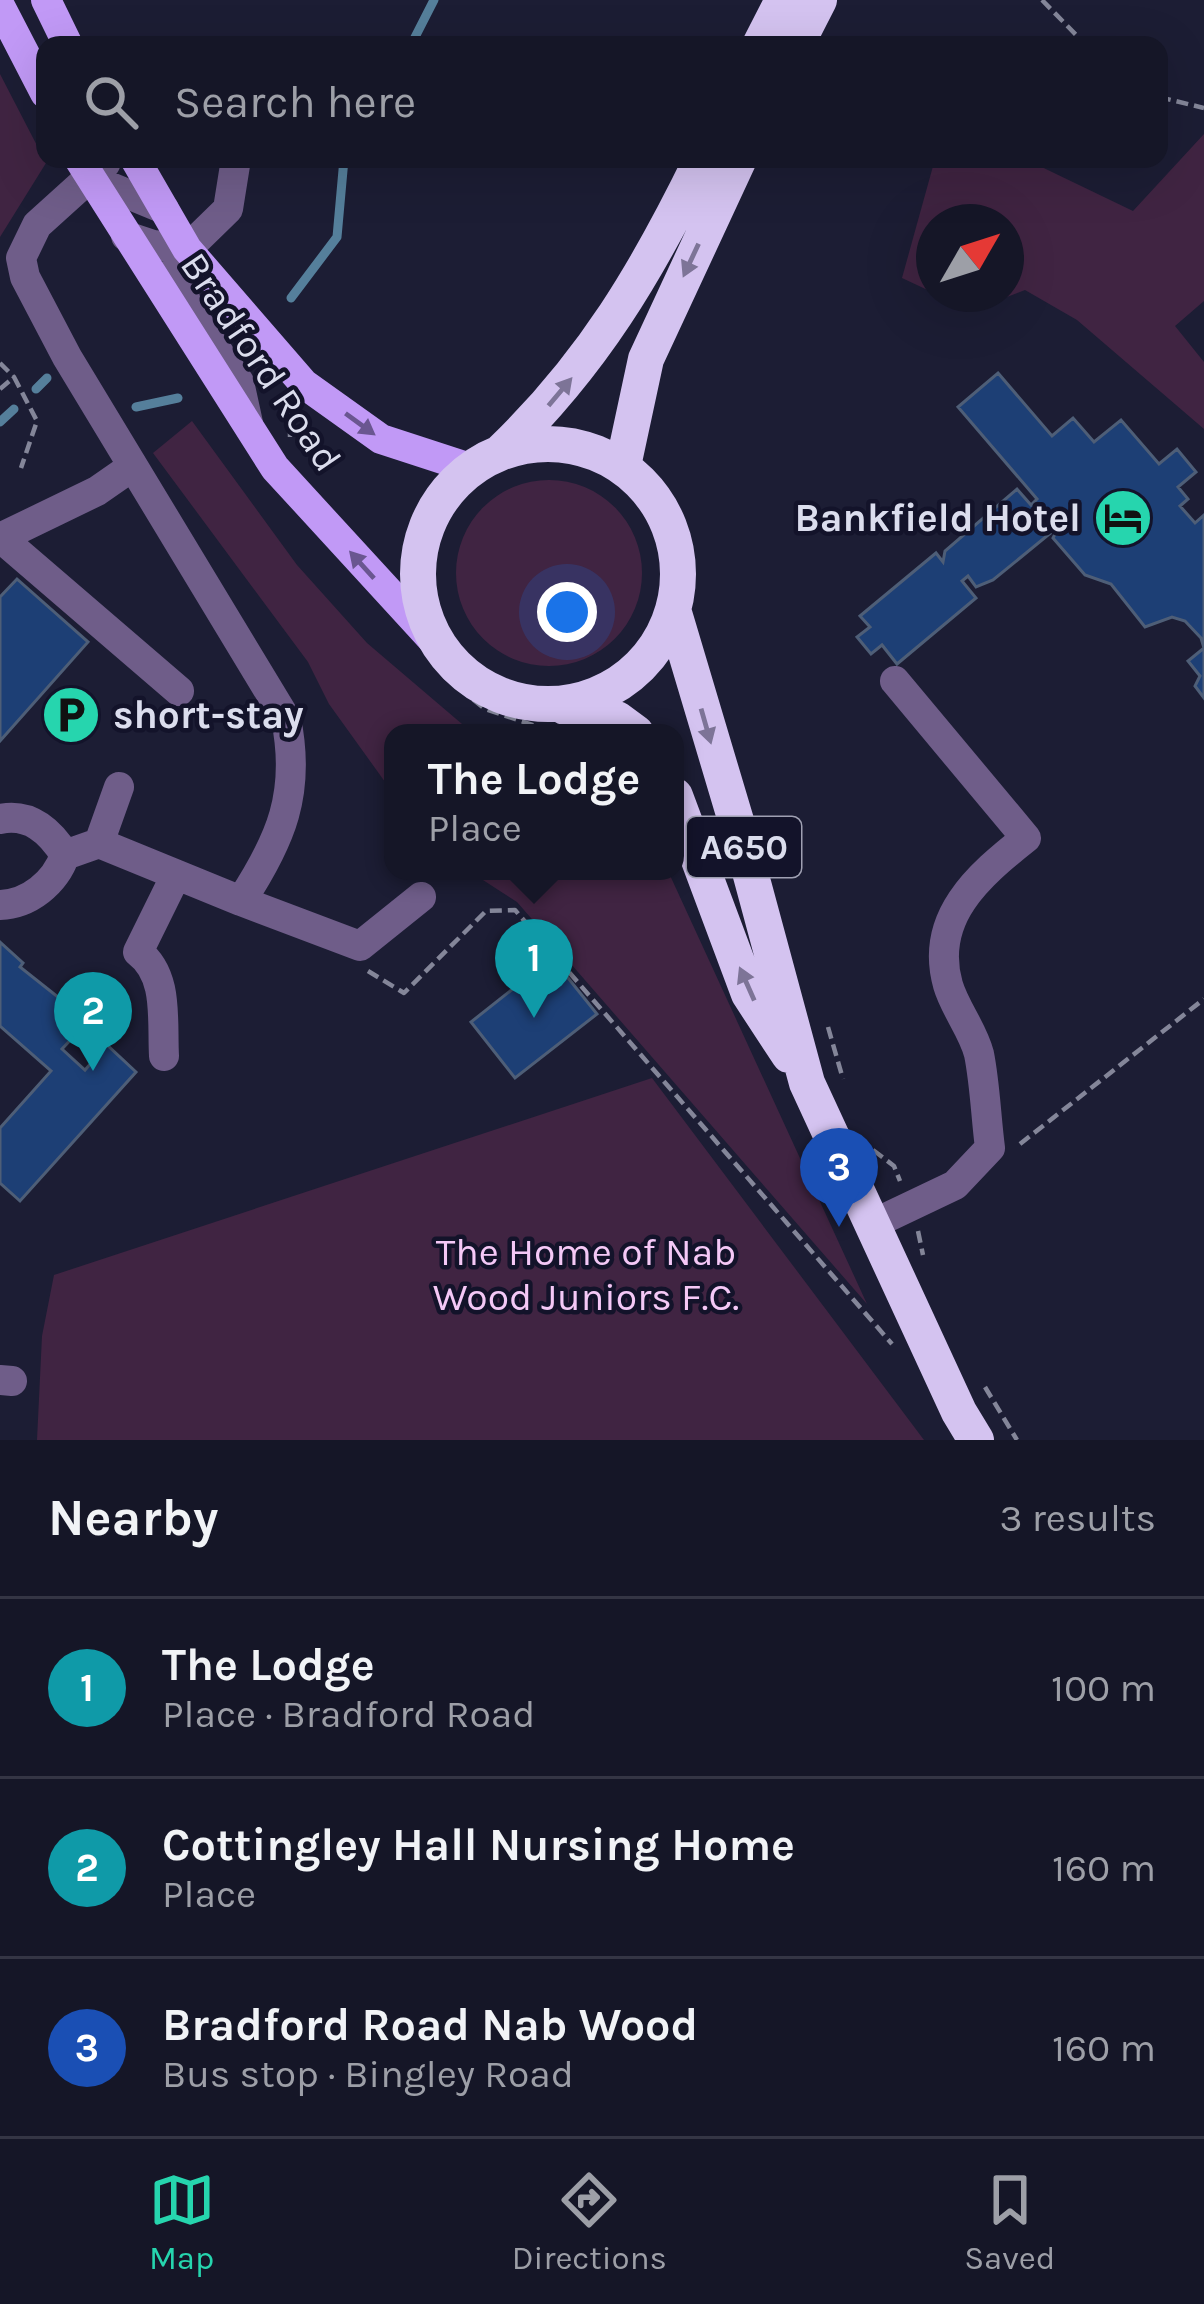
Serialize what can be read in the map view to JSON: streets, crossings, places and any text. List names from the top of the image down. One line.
{"streets":{"highway":["A650"],"main road":["Bradford Road"]},"crossings":[["Bradford Road","A650"]],"parks":["The Home of Nab Wood Juniors F.C."],"places":{"hotel":["Bankfield Hotel"],"parking":["short-stay"]},"north":"top right","page":{"search":"Search here","popup":["The Lodge","Place"],"pins":["1","2","3"],"heading":["Nearby","3 results"],"list":[{"mark":"1","name":"The Lodge","note":"Place · Bradford Road","value":"100 m"},{"mark":"2","name":"Cottingley Hall Nursing Home","note":"Place","value":"160 m"},{"mark":"3","name":"Bradford Road Nab Wood","note":"Bus stop · Bingley Road","value":"160 m"}],"nav":["Map","Directions","Saved"]}}
